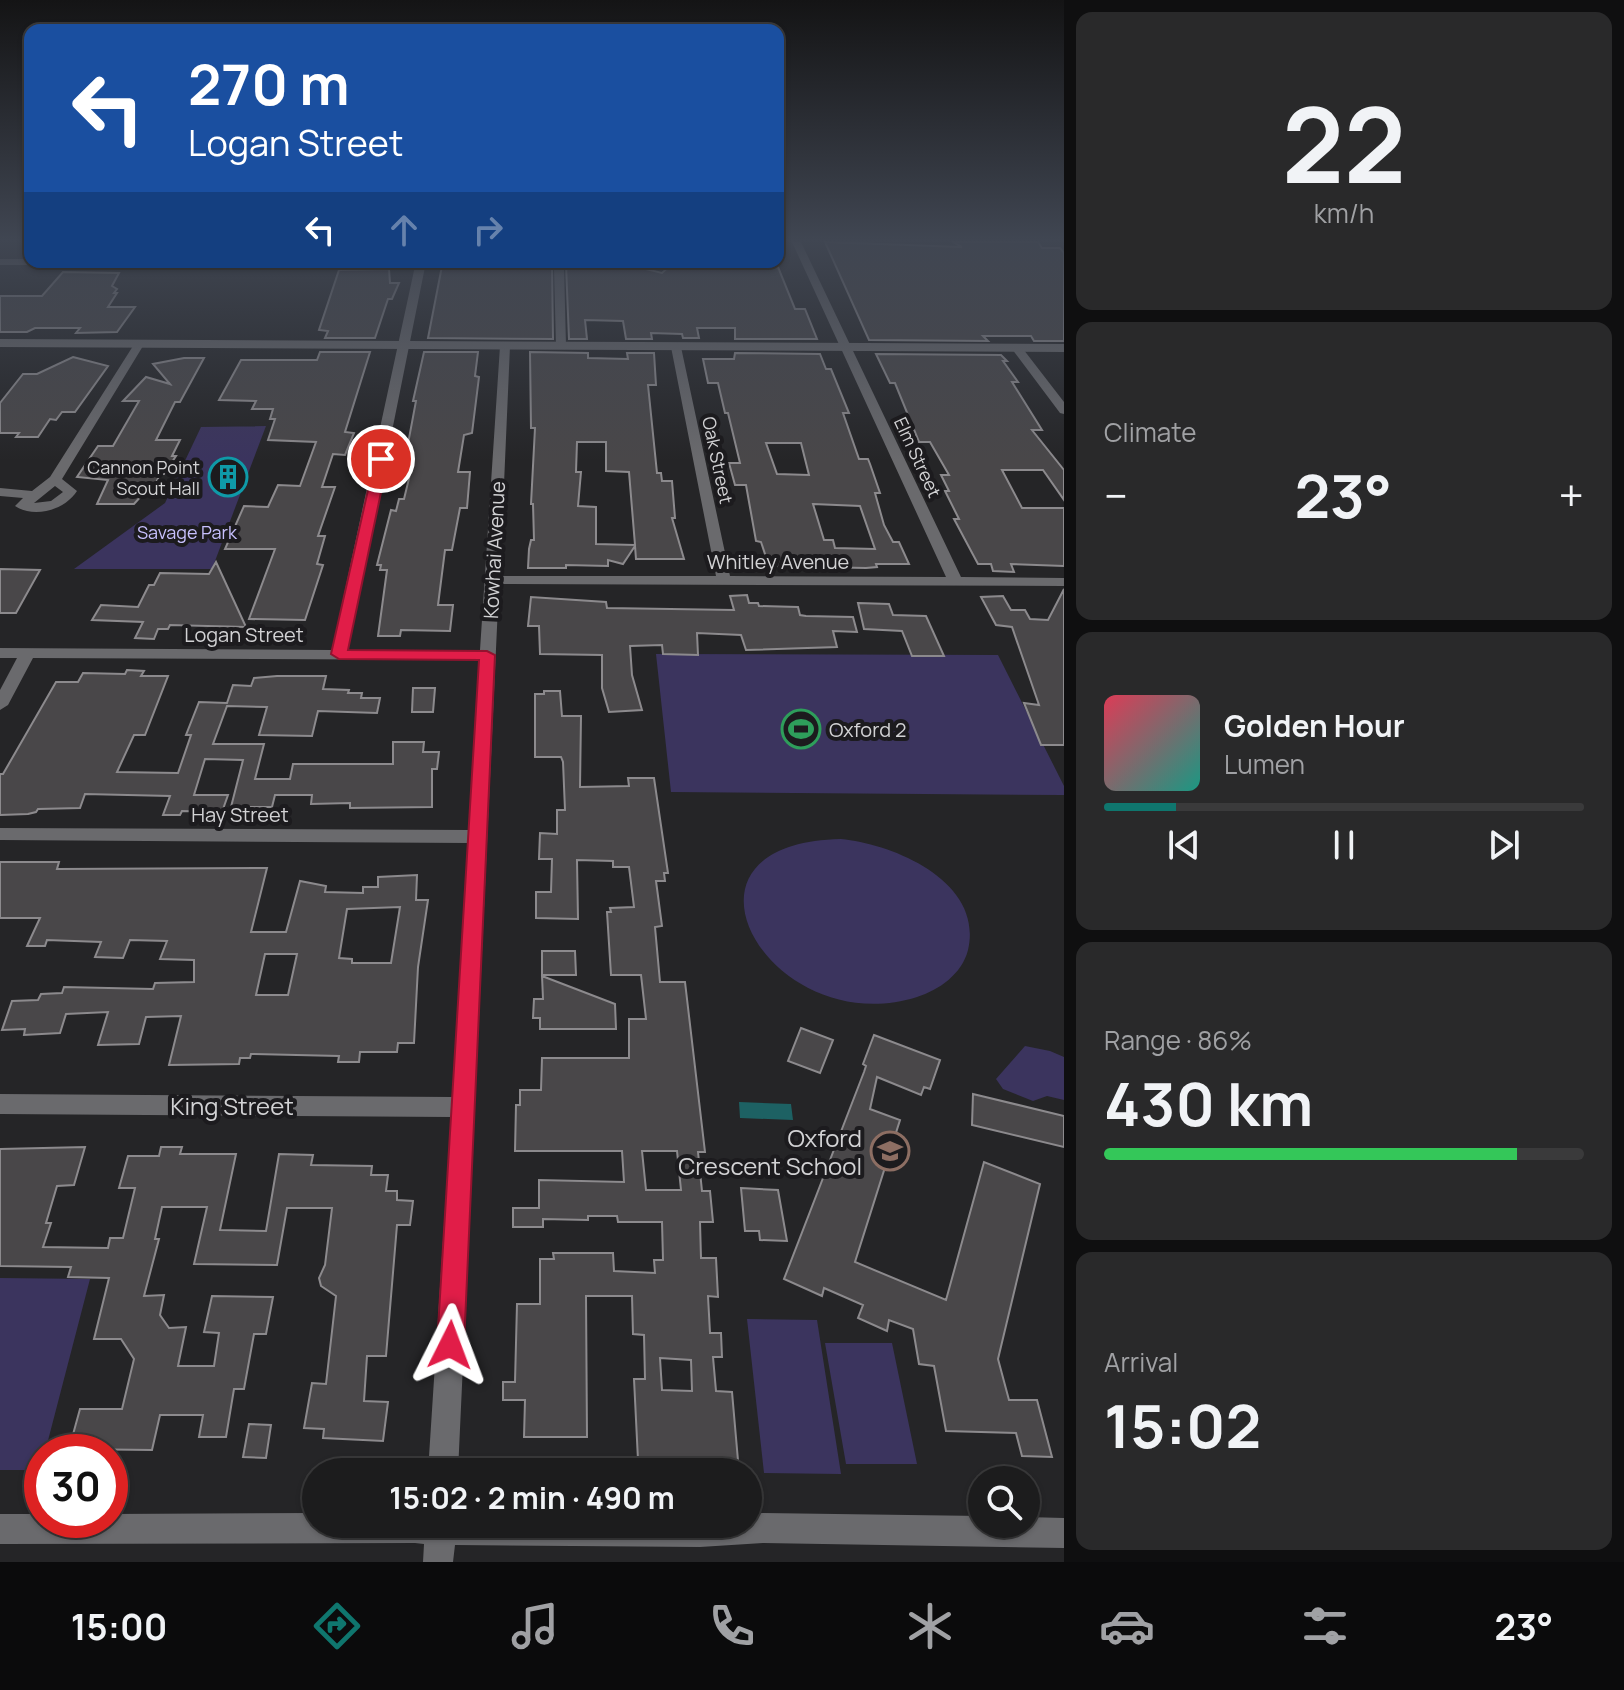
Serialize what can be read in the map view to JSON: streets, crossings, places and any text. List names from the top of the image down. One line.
{"streets":{"street":["Elm Street","Oak Street","Kowhai Avenue","Whitley Avenue","Logan Street","Hay Street","King Street"]},"crossings":[["Elm Street","Whitley Avenue"],["Oak Street","Whitley Avenue"],["Kowhai Avenue","Whitley Avenue"],["Kowhai Avenue","Logan Street"],["Kowhai Avenue","Hay Street"],["Kowhai Avenue","King Street"]],"parks":["Savage Park"],"places":{"building":["Cannon Point Scout Hall"],"sports":["Oxford 2"],"school or university":["Oxford Crescent School"]},"page":{"tile":[["22","km/h"],"Climate",["Range · 86%","430 km"],["Arrival","15:02"]],"turn":["270 m","Logan Street"],"heat":["−","23°","+"],"song":["Golden Hour","Lumen"],"limit":"30","trip":"15:02 · 2 min · 490 m","tabs":["15:00","23°"]}}
